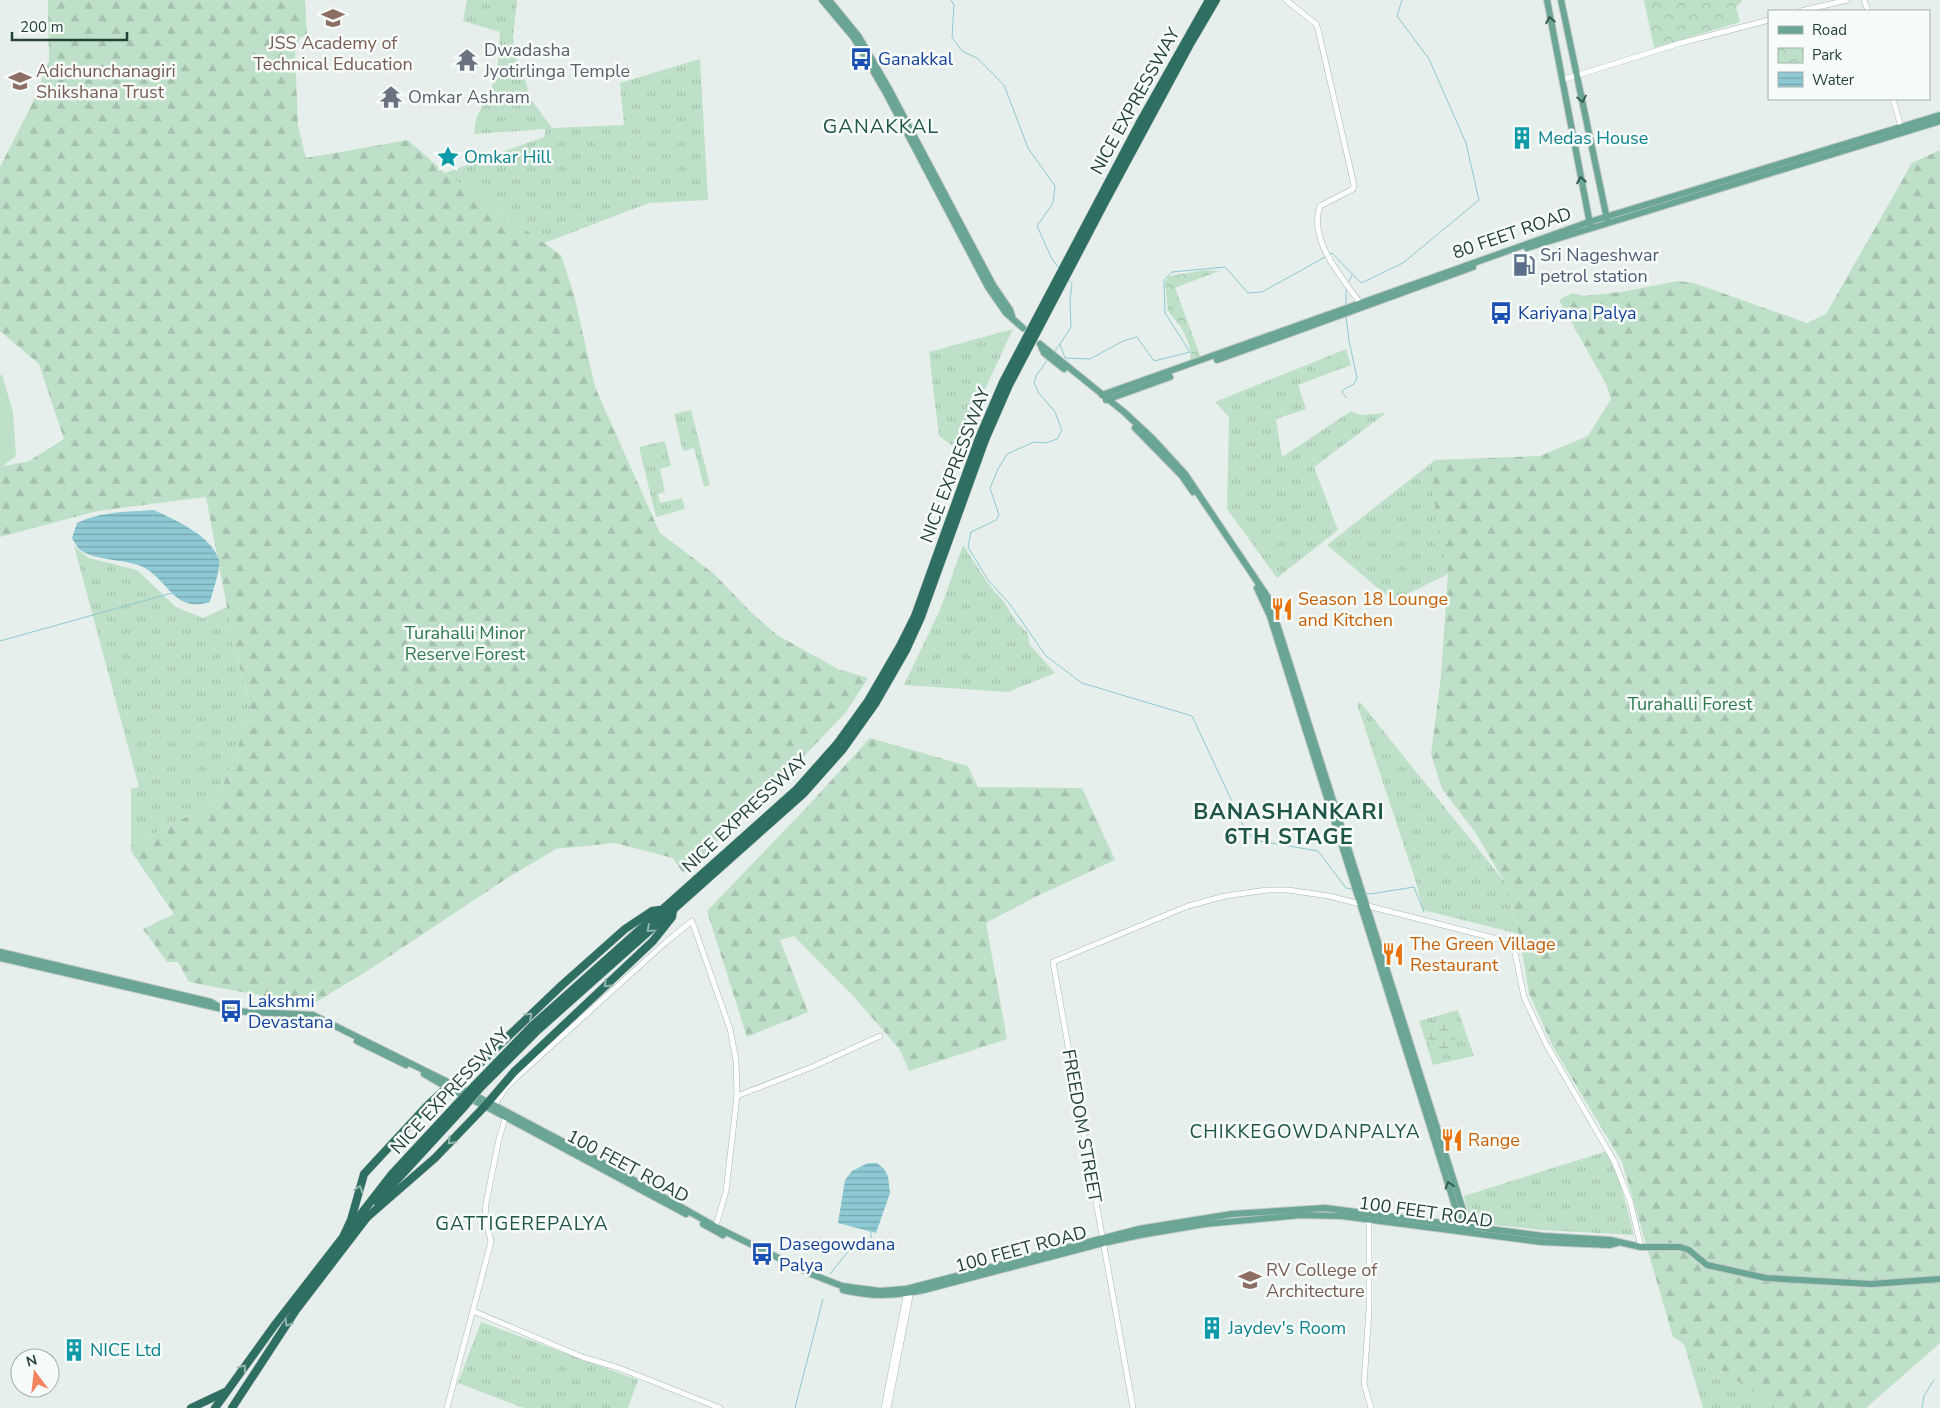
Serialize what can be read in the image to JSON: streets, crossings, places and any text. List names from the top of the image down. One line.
{"streets":{"highway":["NICE EXPRESSWAY"],"main road":["80 FEET ROAD","100 FEET ROAD"],"street":["FREEDOM STREET"]},"crossings":[["FREEDOM STREET","100 FEET ROAD"]],"districts":["GANAKKAL","BANASHANKARI 6TH STAGE","CHIKKEGOWDANPALYA","GATTIGEREPALYA"],"parks":["Turahalli Minor Reserve Forest","Turahalli Forest"],"places":{"school or university":["JSS Academy of Technical Education","Adichunchanagiri Shikshana Trust","RV College of Architecture"],"bus stop":["Ganakkal","Kariyana Palya","Lakshmi Devastana","Dasegowdana Palya"],"temple":["Dwadasha Jyotirlinga Temple","Omkar Ashram"],"building":["Medas House","Jaydev's Room","NICE Ltd"],"place":["Omkar Hill"],"fuel station":["Sri Nageshwar petrol station"],"restaurant":["Season 18 Lounge and Kitchen","The Green Village Restaurant","Range"]},"legend":["Road","Park","Water"],"scale_bar":"200 m","north":"top"}
